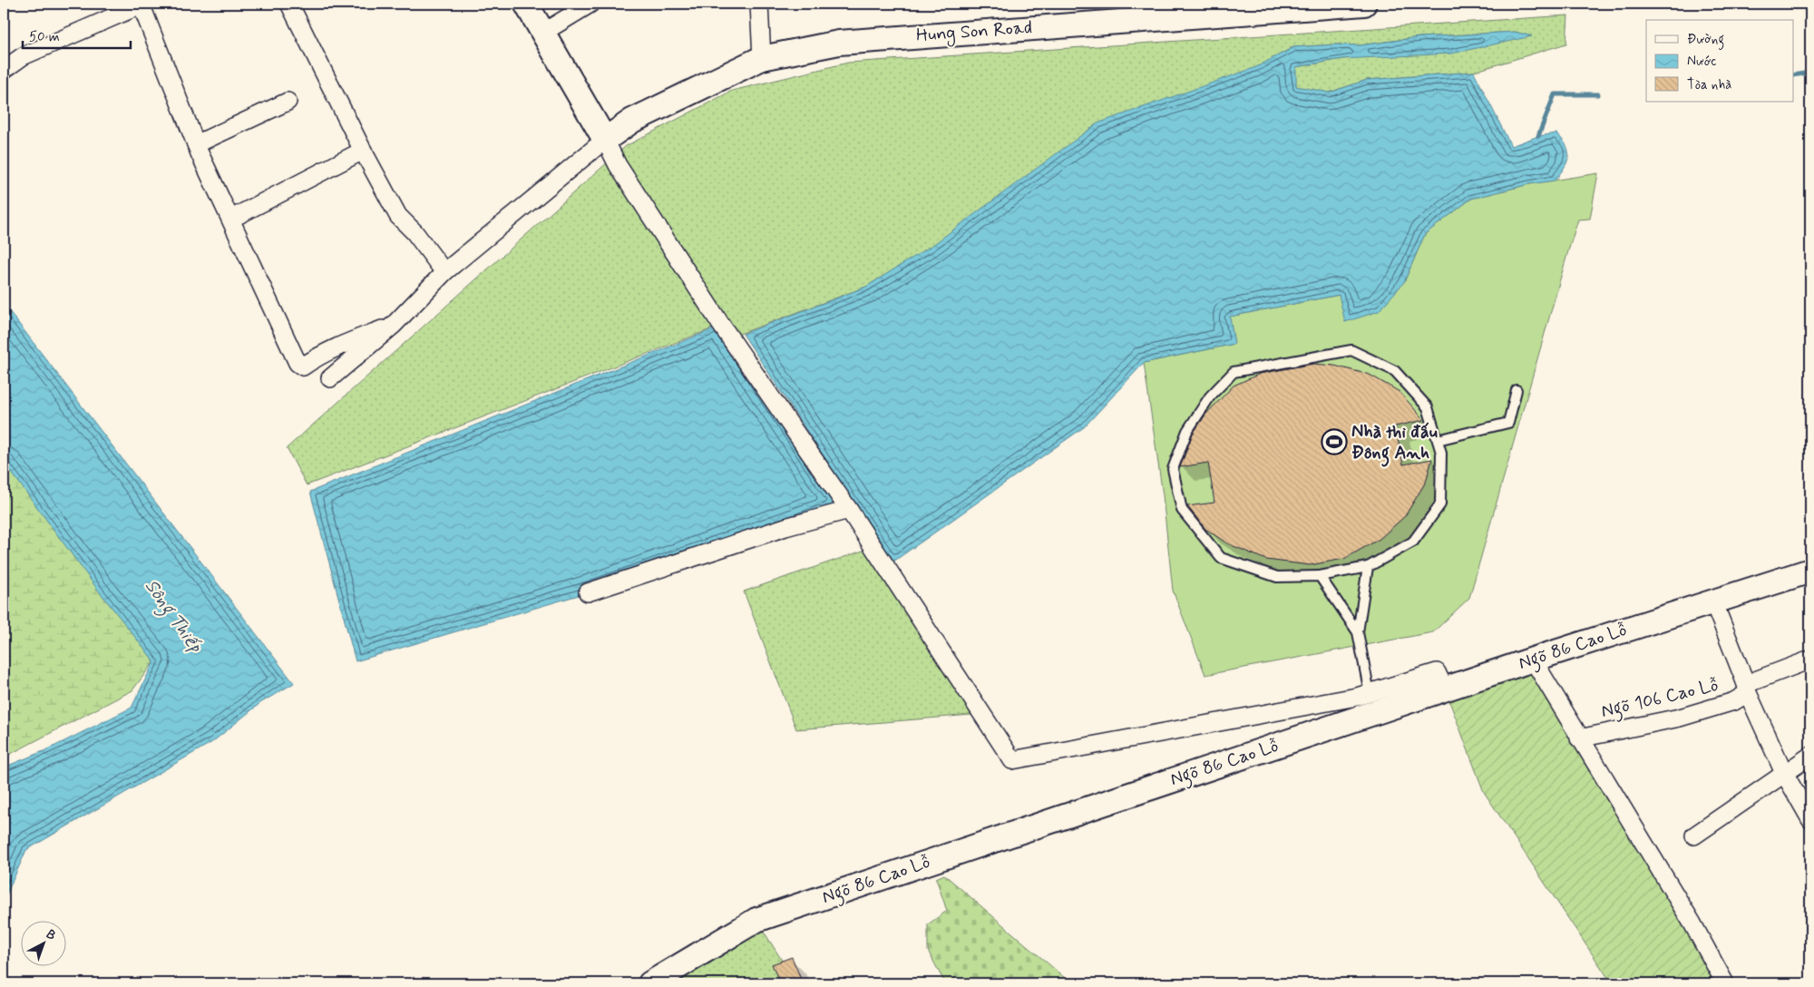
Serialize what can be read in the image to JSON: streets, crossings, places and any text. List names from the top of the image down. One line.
{"streets":{"street":["Hung Son Road","Ngõ 86 Cao Lỗ","Ngõ 106 Cao Lỗ"]},"water":["Sông Thiếp"],"places":{"sports":["Nhà thi đấu Đông Anh"]},"legend":["Đường","Nước","Tòa nhà"],"scale_bar":"50 m","north":"top right"}
